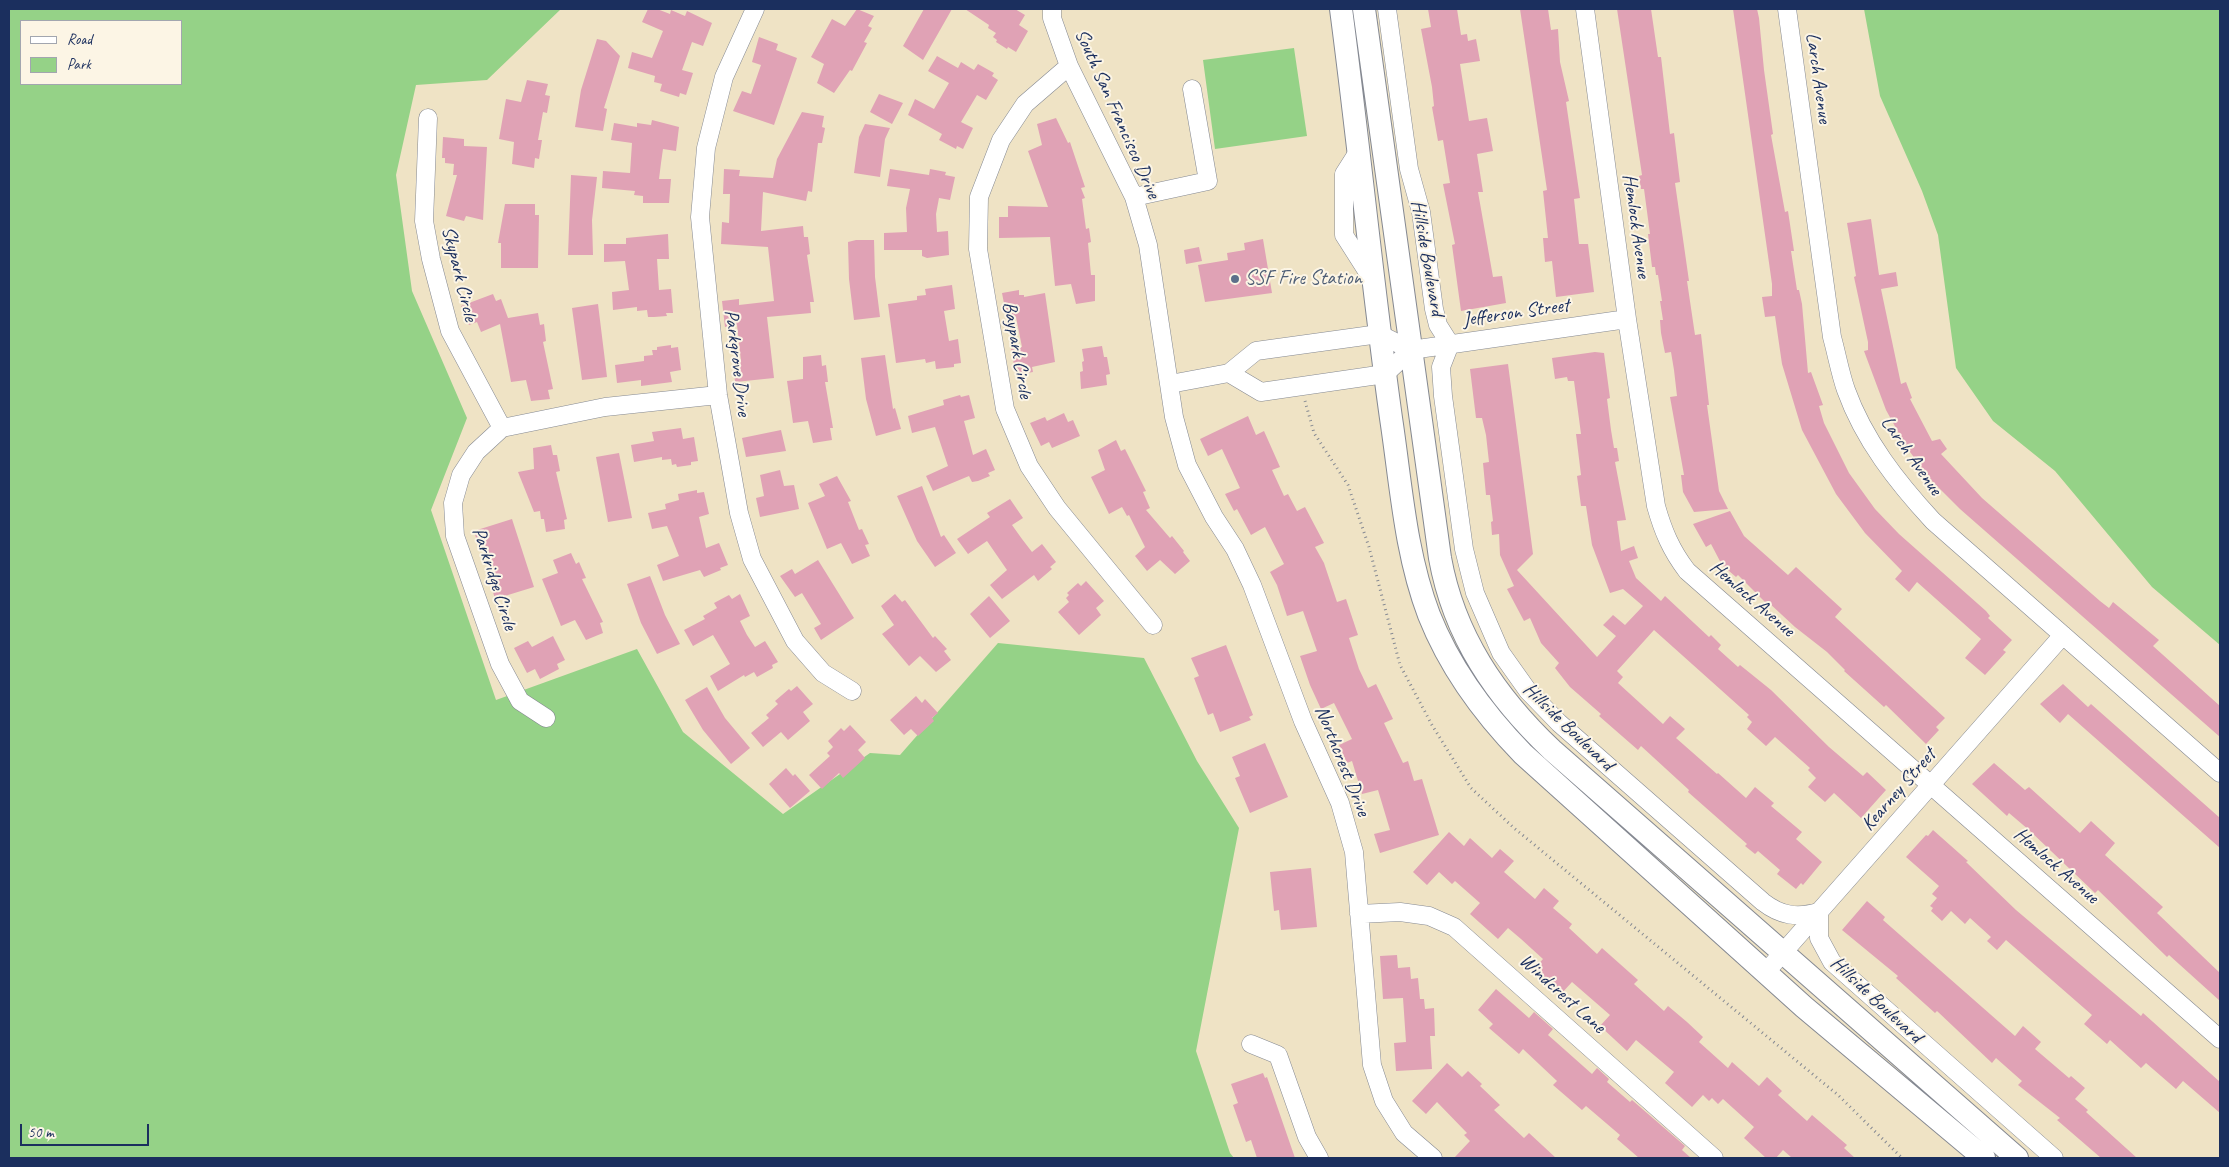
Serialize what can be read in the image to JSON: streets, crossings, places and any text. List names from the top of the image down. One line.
{"streets":{"main road":["Hillside Boulevard"],"street":["Larch Avenue","South San Francisco Drive","Hemlock Avenue","Skypark Circle","Jefferson Street","Baypark Circle","Parkgrove Drive","Parkridge Circle","Northcrest Drive","Kearney Street","Windcrest Lane"]},"crossings":[["Larch Avenue","Kearney Street"],["South San Francisco Drive","Baypark Circle"],["South San Francisco Drive","Northcrest Drive"],["Hemlock Avenue","Jefferson Street"],["Hemlock Avenue","Kearney Street"],["Hillside Boulevard","Jefferson Street"],["Hillside Boulevard","Kearney Street"],["Skypark Circle","Parkridge Circle"],["Northcrest Drive","Windcrest Lane"]],"places":["SSF Fire Station"],"legend":["Road","Park"],"scale_bar":"50 m"}
